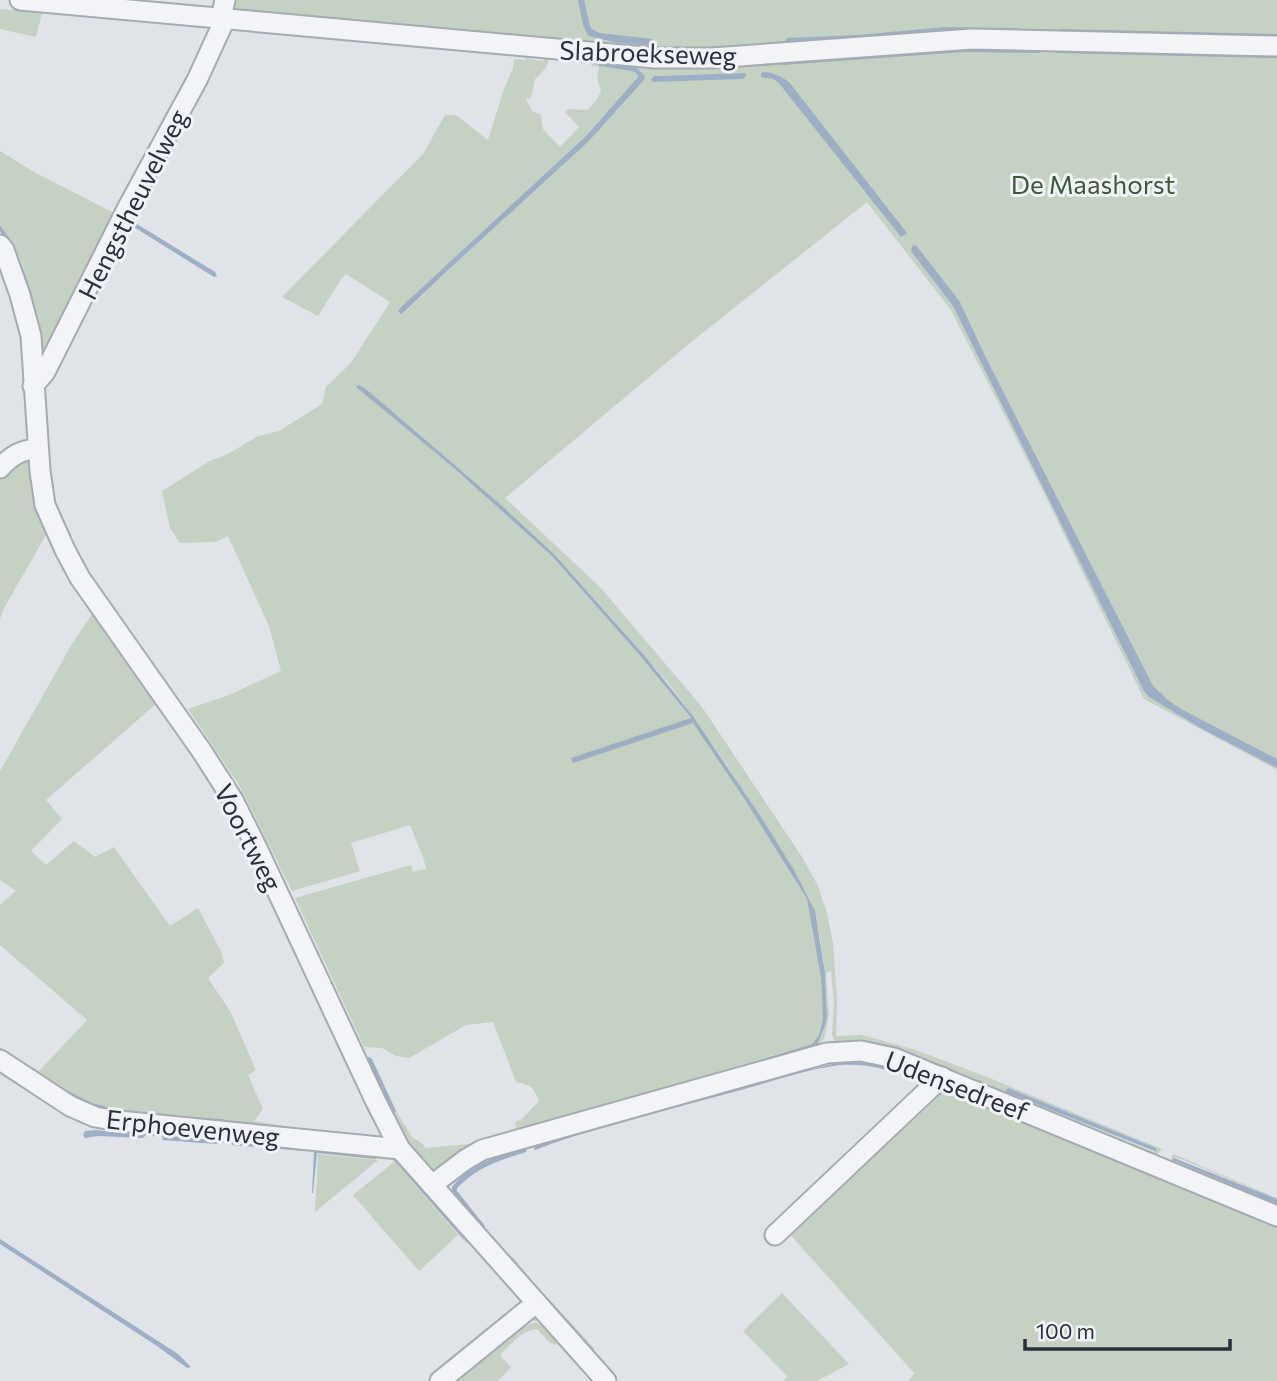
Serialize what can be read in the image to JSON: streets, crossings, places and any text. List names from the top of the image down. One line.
{"streets":{"street":["Slabroekseweg","Hengstheuvelweg","Voortweg","Udensedreef","Erphoevenweg"]},"crossings":[["Slabroekseweg","Hengstheuvelweg"],["Hengstheuvelweg","Voortweg"],["Voortweg","Udensedreef"],["Voortweg","Erphoevenweg"]],"parks":["De Maashorst"],"scale_bar":"100 m"}
